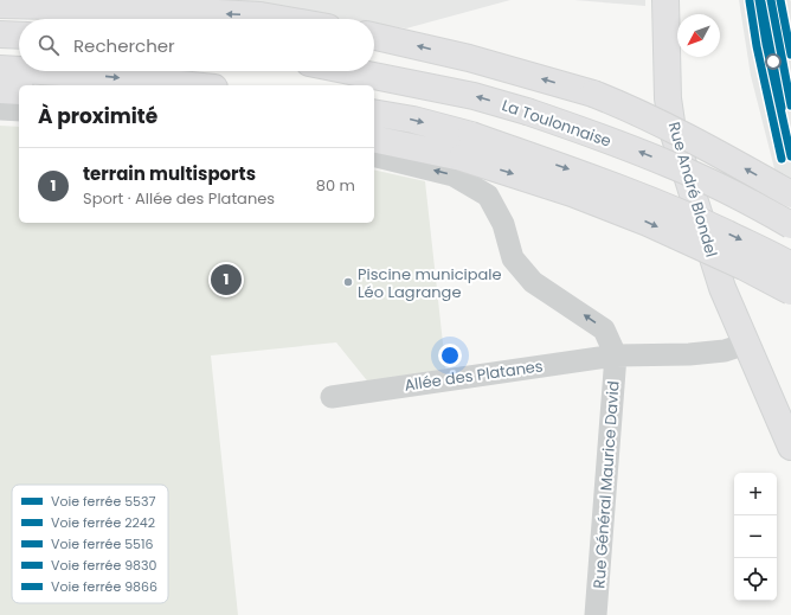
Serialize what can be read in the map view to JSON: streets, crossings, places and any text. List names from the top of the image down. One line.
{"streets":{"main road":["La Toulonnaise","Rue André Blondel"],"street":["Allée des Platanes","Rue Général Maurice David"]},"crossings":[["Rue André Blondel","Allée des Platanes"],["Allée des Platanes","Rue Général Maurice David"]],"places":["Piscine municipale Léo Lagrange"],"lines":["rail line 5537","rail line 2242","rail line 9866","rail line 9830","rail line 5516"],"legend":["Voie ferrée 5537","Voie ferrée 2242","Voie ferrée 5516","Voie ferrée 9830","Voie ferrée 9866"],"north":"bottom left","page":{"search":"Rechercher","heading":"À proximité","list":[{"mark":"1","name":"terrain multisports","note":"Sport · Allée des Platanes","value":"80 m"}],"pins":"1","map_buttons":["+","−"]}}
